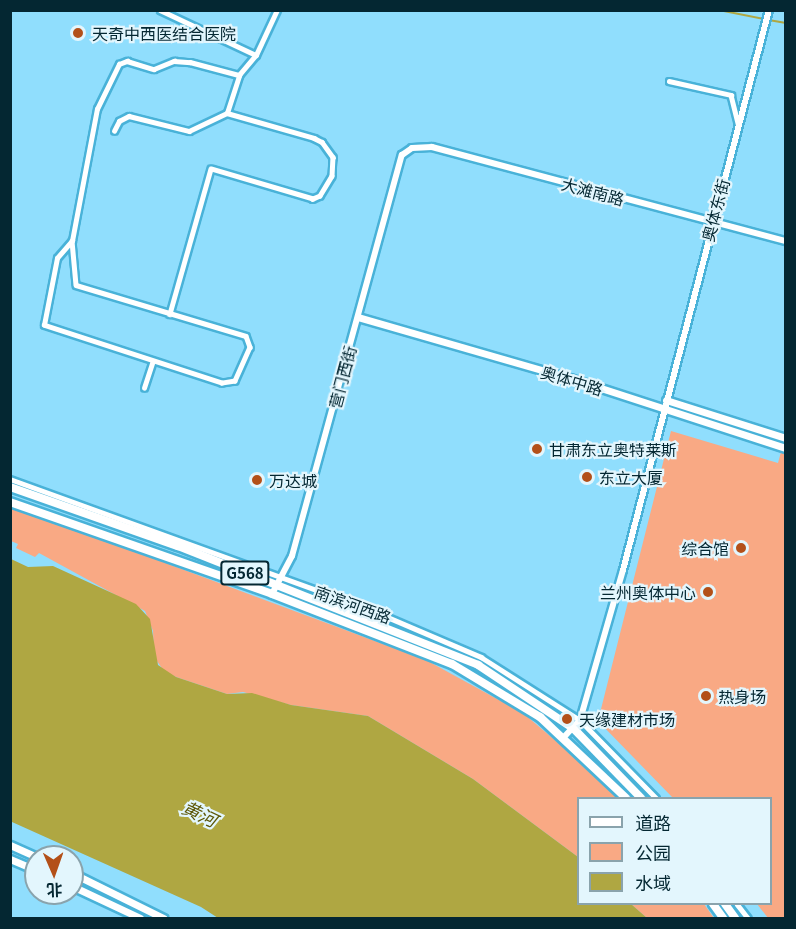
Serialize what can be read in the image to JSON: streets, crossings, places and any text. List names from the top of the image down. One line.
{"streets":{"highway":["G568","南滨河西路"],"main road":["奥体中路"],"street":["大滩南路","奥体东街","营门西街"]},"crossings":[["大滩南路","奥体东街"],["大滩南路","营门西街"],["奥体东街","奥体中路"],["奥体东街","南滨河西路"],["营门西街","奥体中路"],["营门西街","南滨河西路"]],"water":["黄河"],"places":["天奇中西医结合医院","甘肃东立奥特莱斯","东立大厦","万达城","综合馆","兰州奥体中心","热身场","天缘建材市场"],"legend":["道路","公园","水域"],"north":"bottom"}
